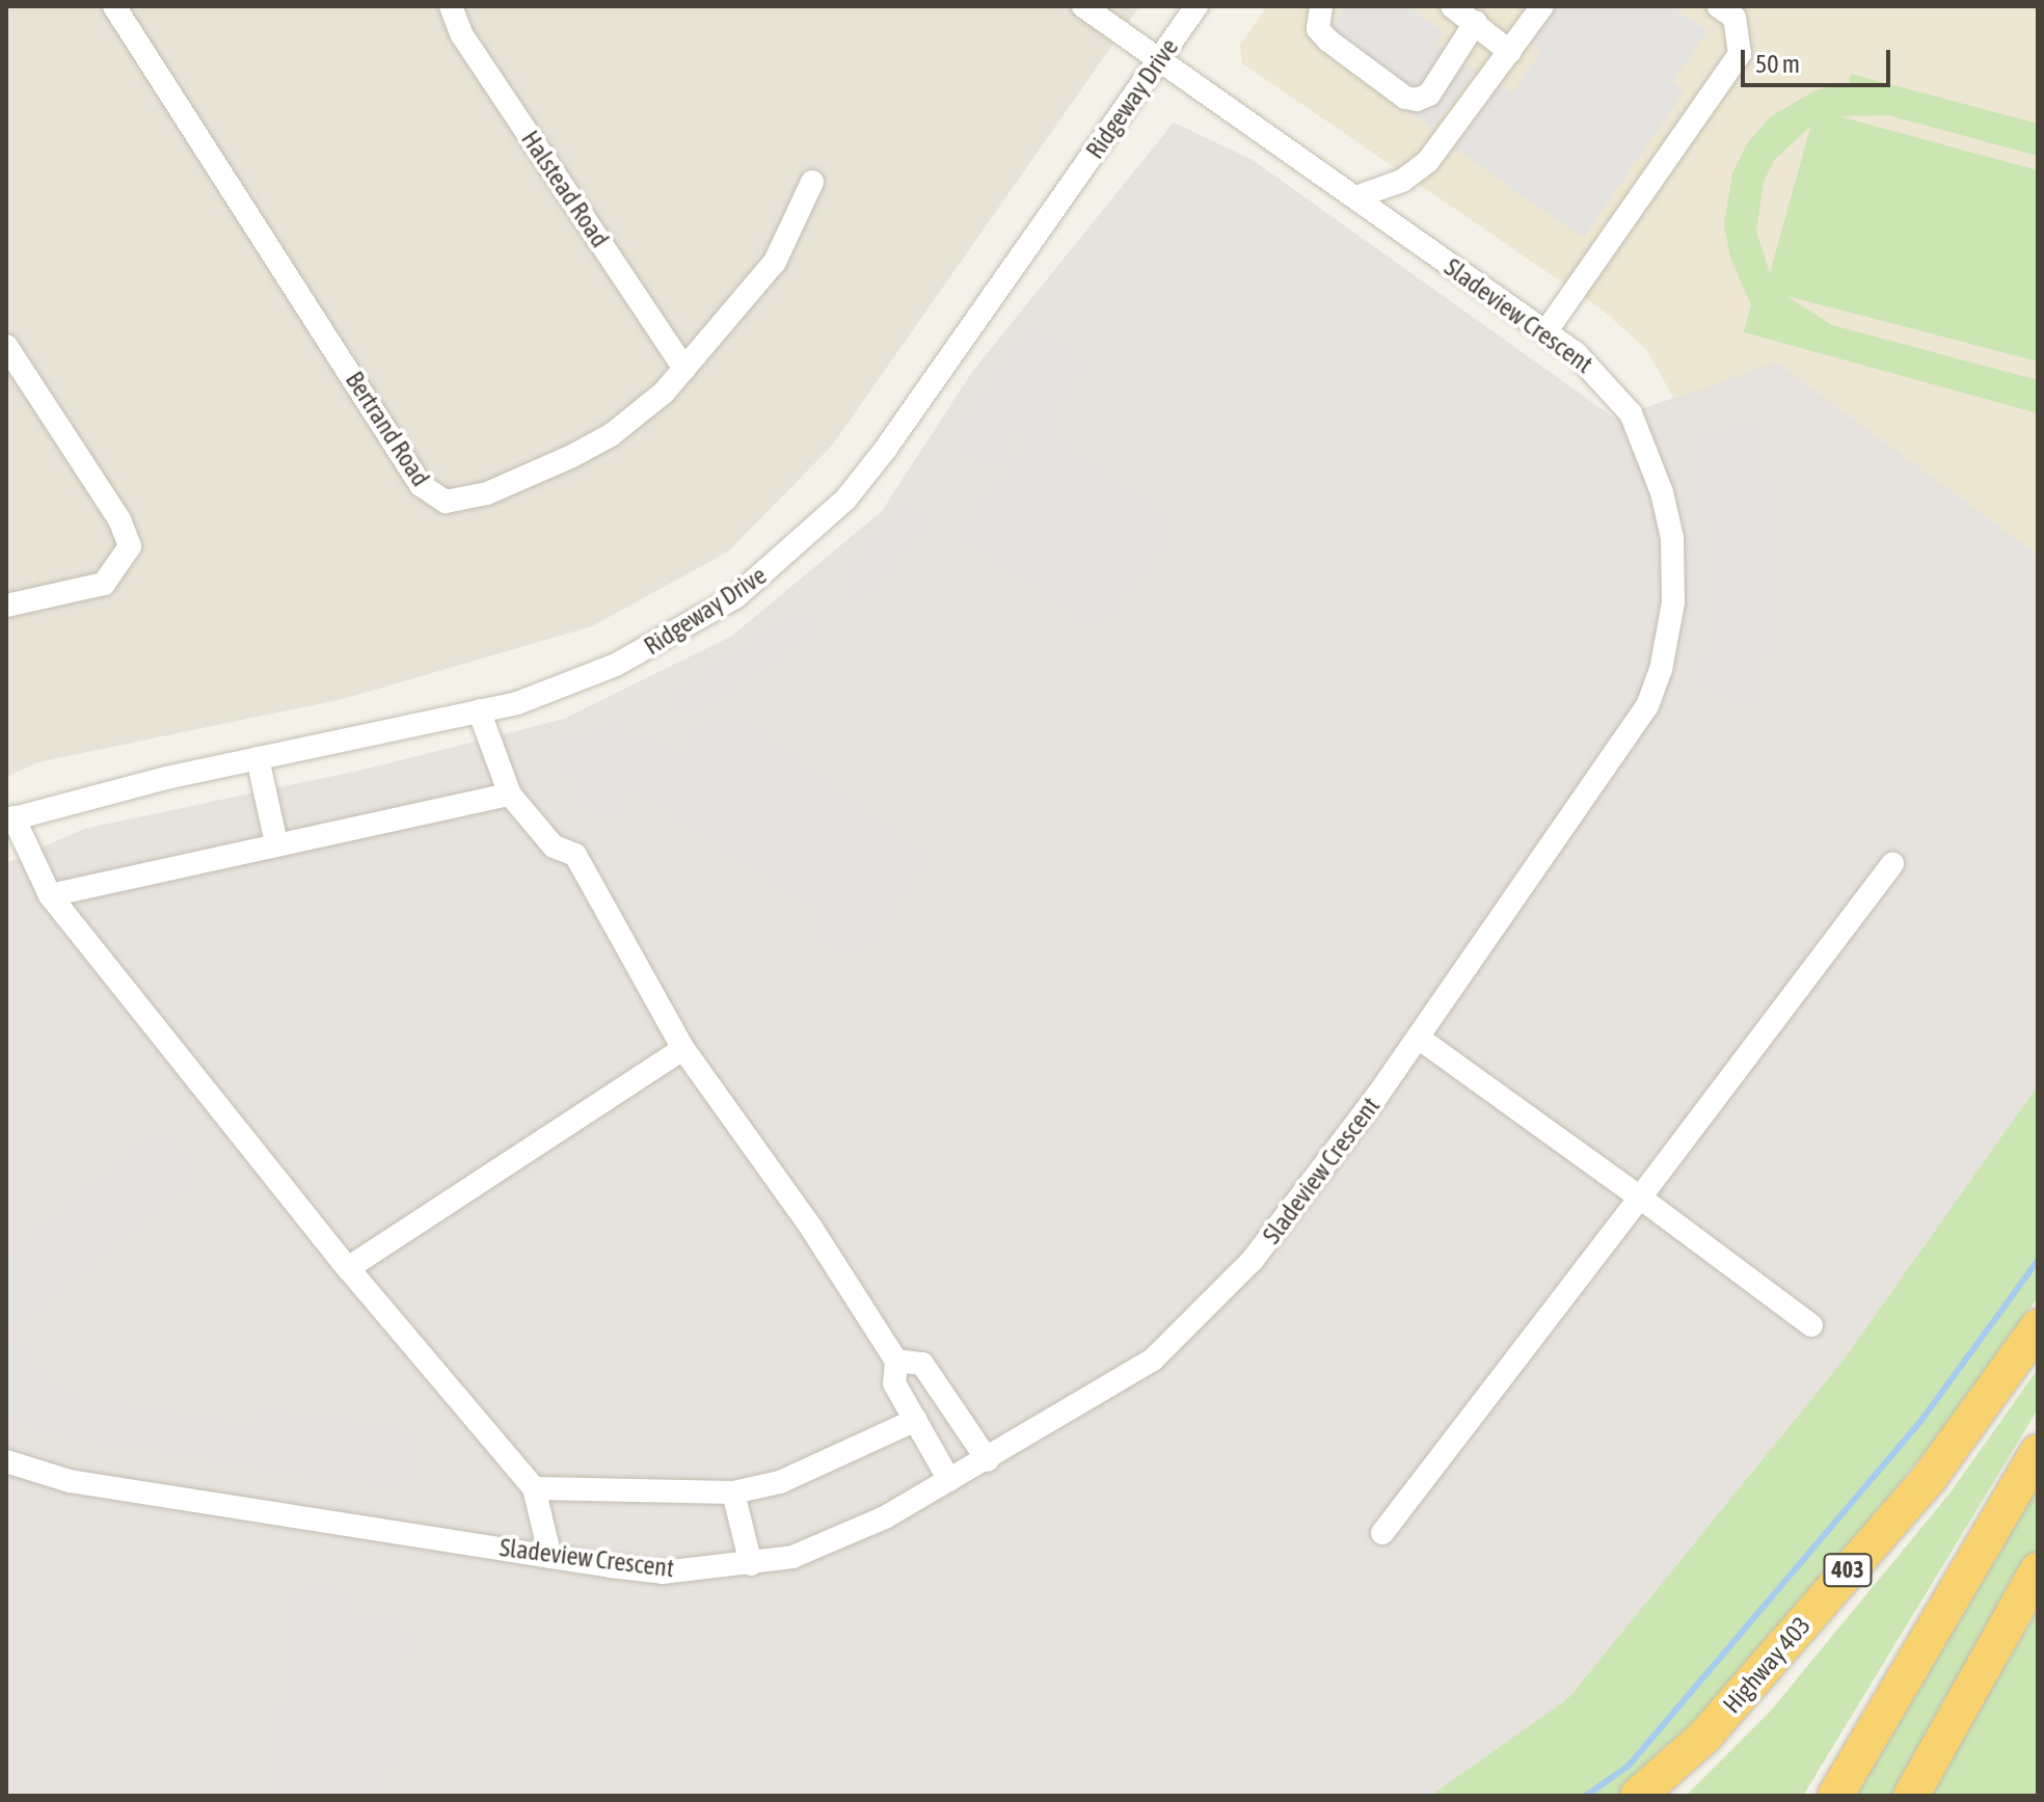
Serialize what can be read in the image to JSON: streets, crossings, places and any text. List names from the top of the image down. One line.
{"streets":{"highway":["403","Highway 403"],"street":["Ridgeway Drive","Halstead Road","Sladeview Crescent","Bertrand Road"]},"crossings":[["Ridgeway Drive","Sladeview Crescent"],["Halstead Road","Bertrand Road"]],"scale_bar":"50 m"}
